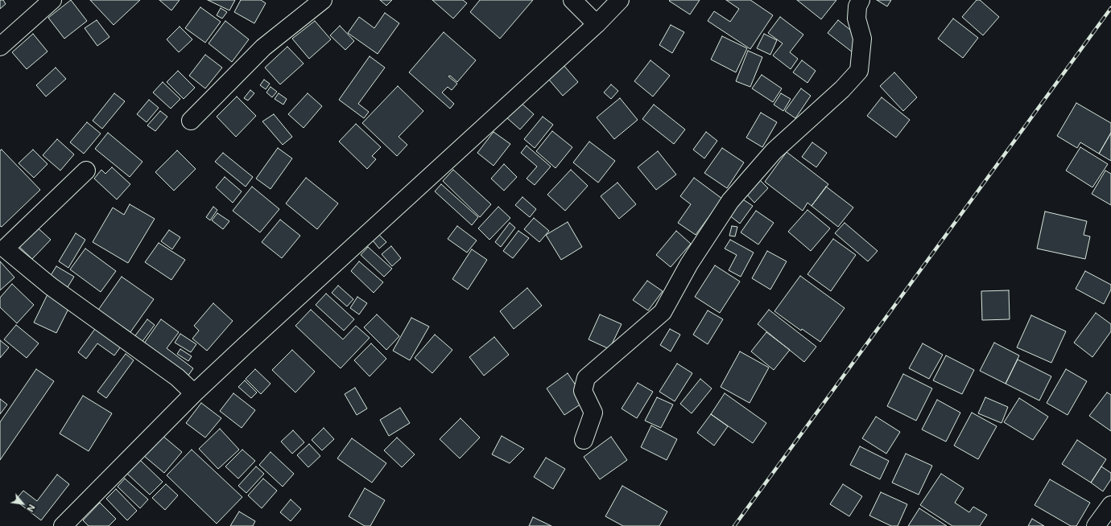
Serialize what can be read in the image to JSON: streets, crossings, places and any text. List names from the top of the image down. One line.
{"north":"bottom right"}
